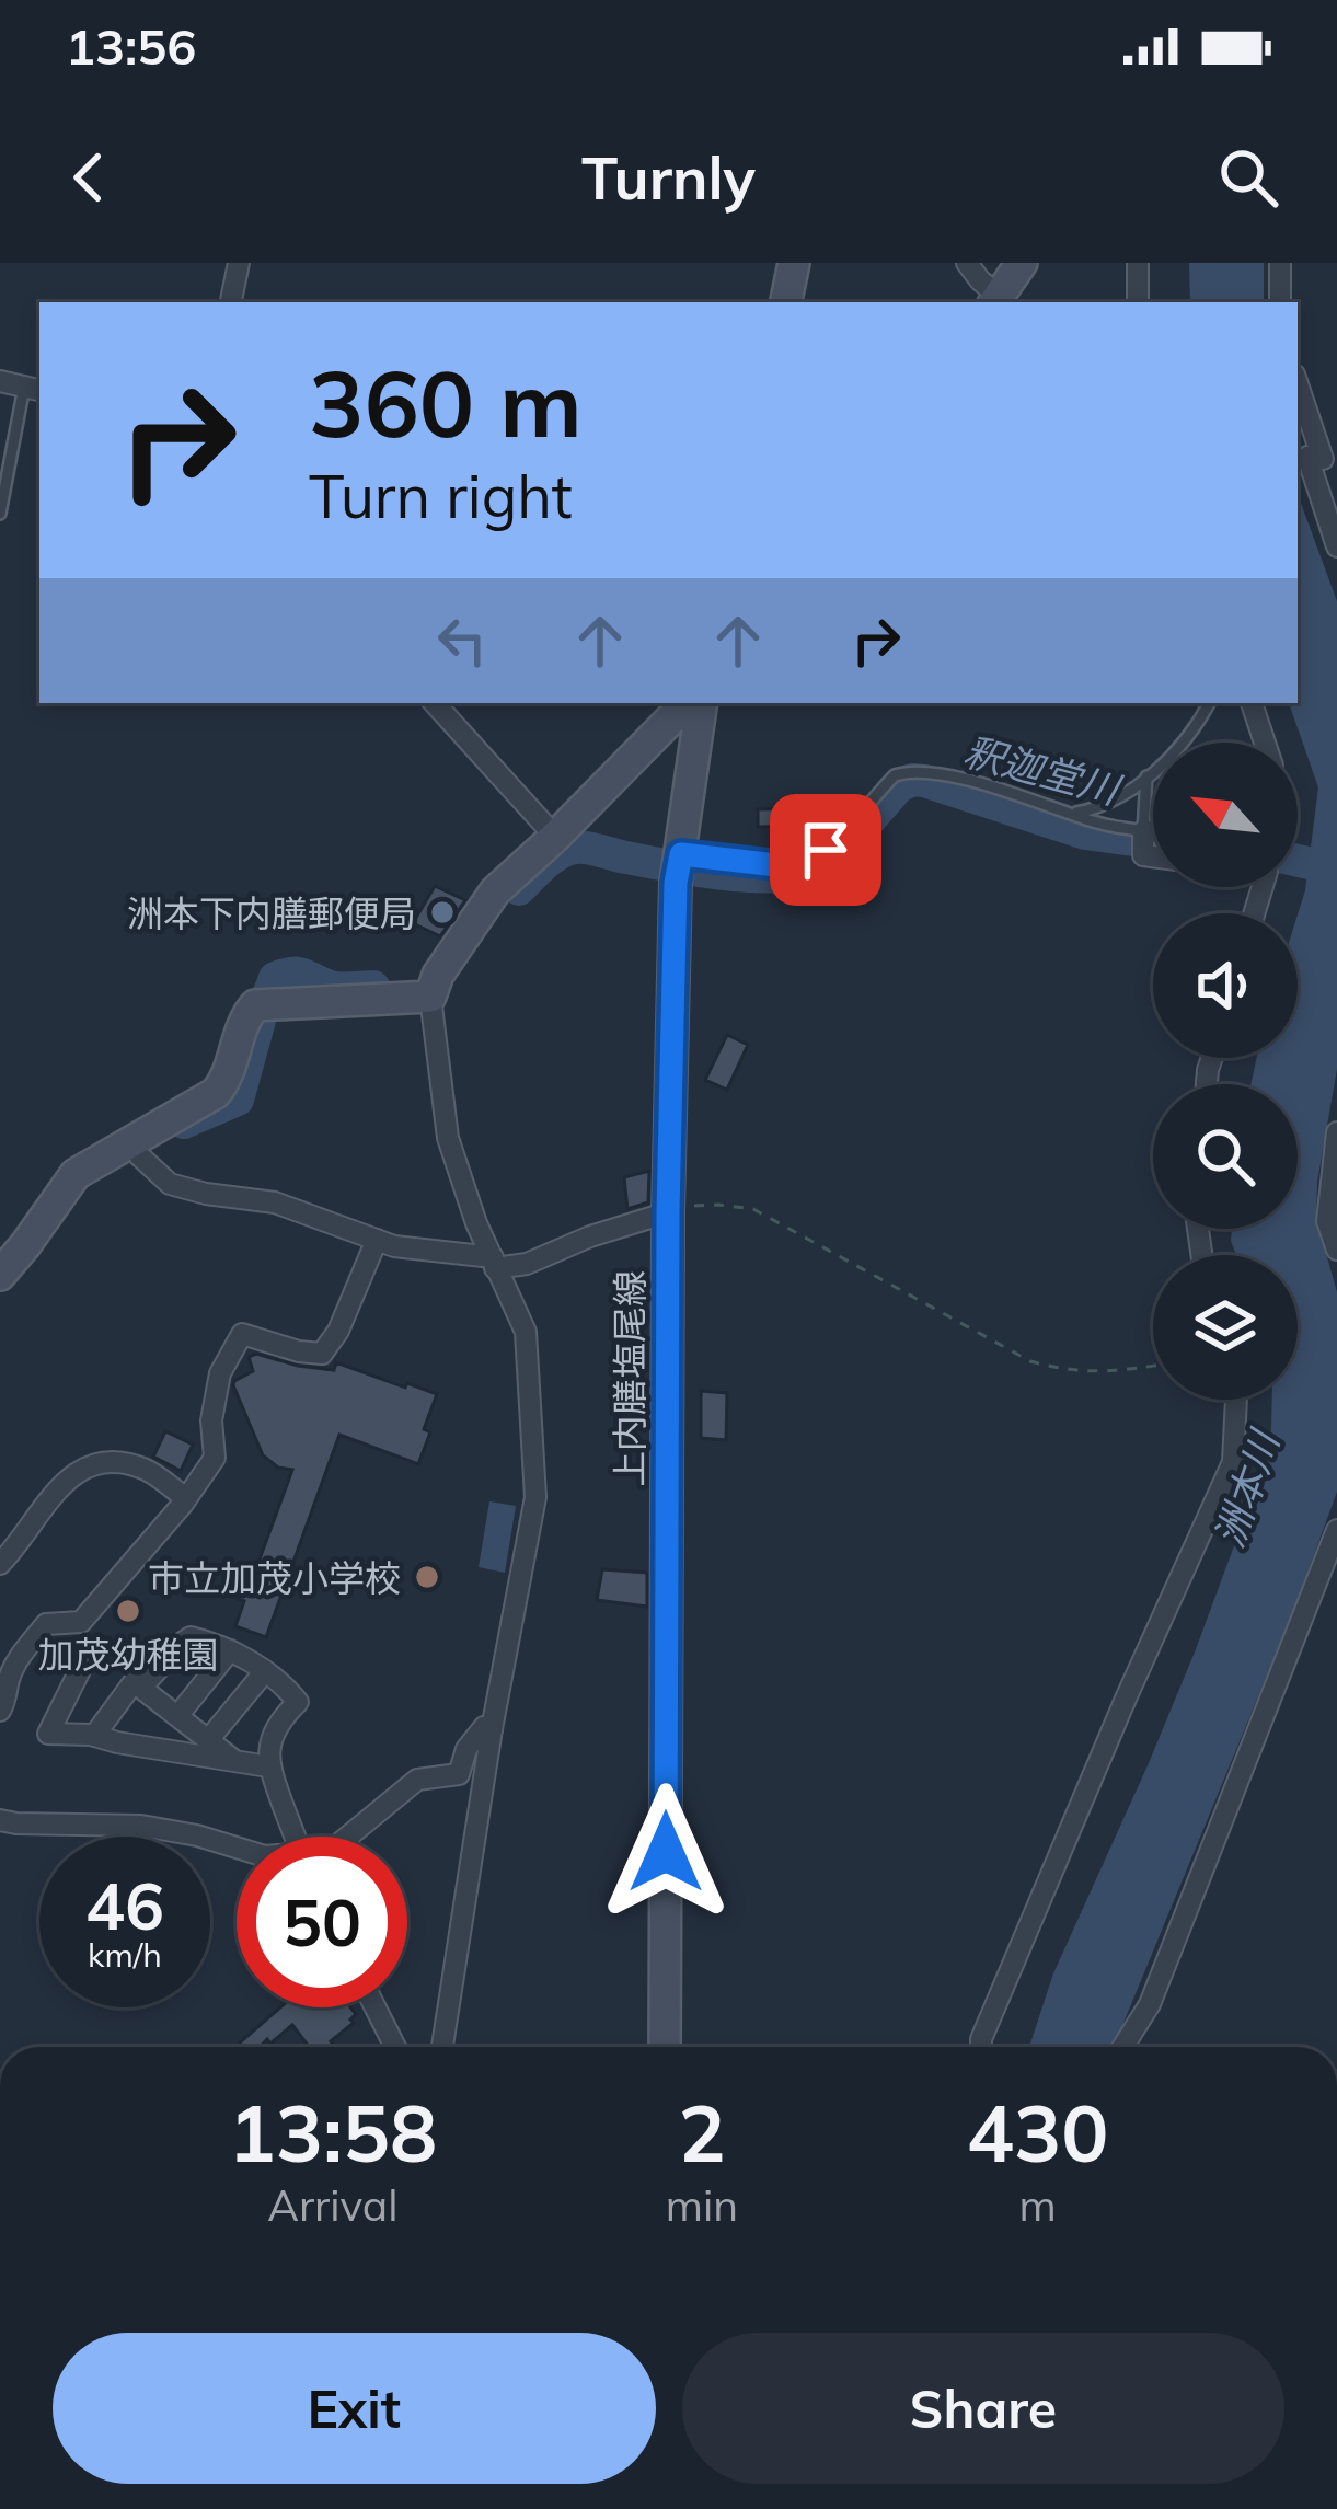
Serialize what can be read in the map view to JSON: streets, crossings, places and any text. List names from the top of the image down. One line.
{"streets":{"main road":["上内膳塩尾線"]},"water":["釈迦堂川","洲本川"],"places":["洲本下内膳郵便局","市立加茂小学校","加茂幼稚園"],"north":"top left","page":{"status":"13:56","header":"Turnly","turn":["360 m","Turn right"],"speed":"46 km/h","limit":"50","eta":["13:58","Arrival","2","min","430","m"],"buttons":["Exit","Share"]}}
